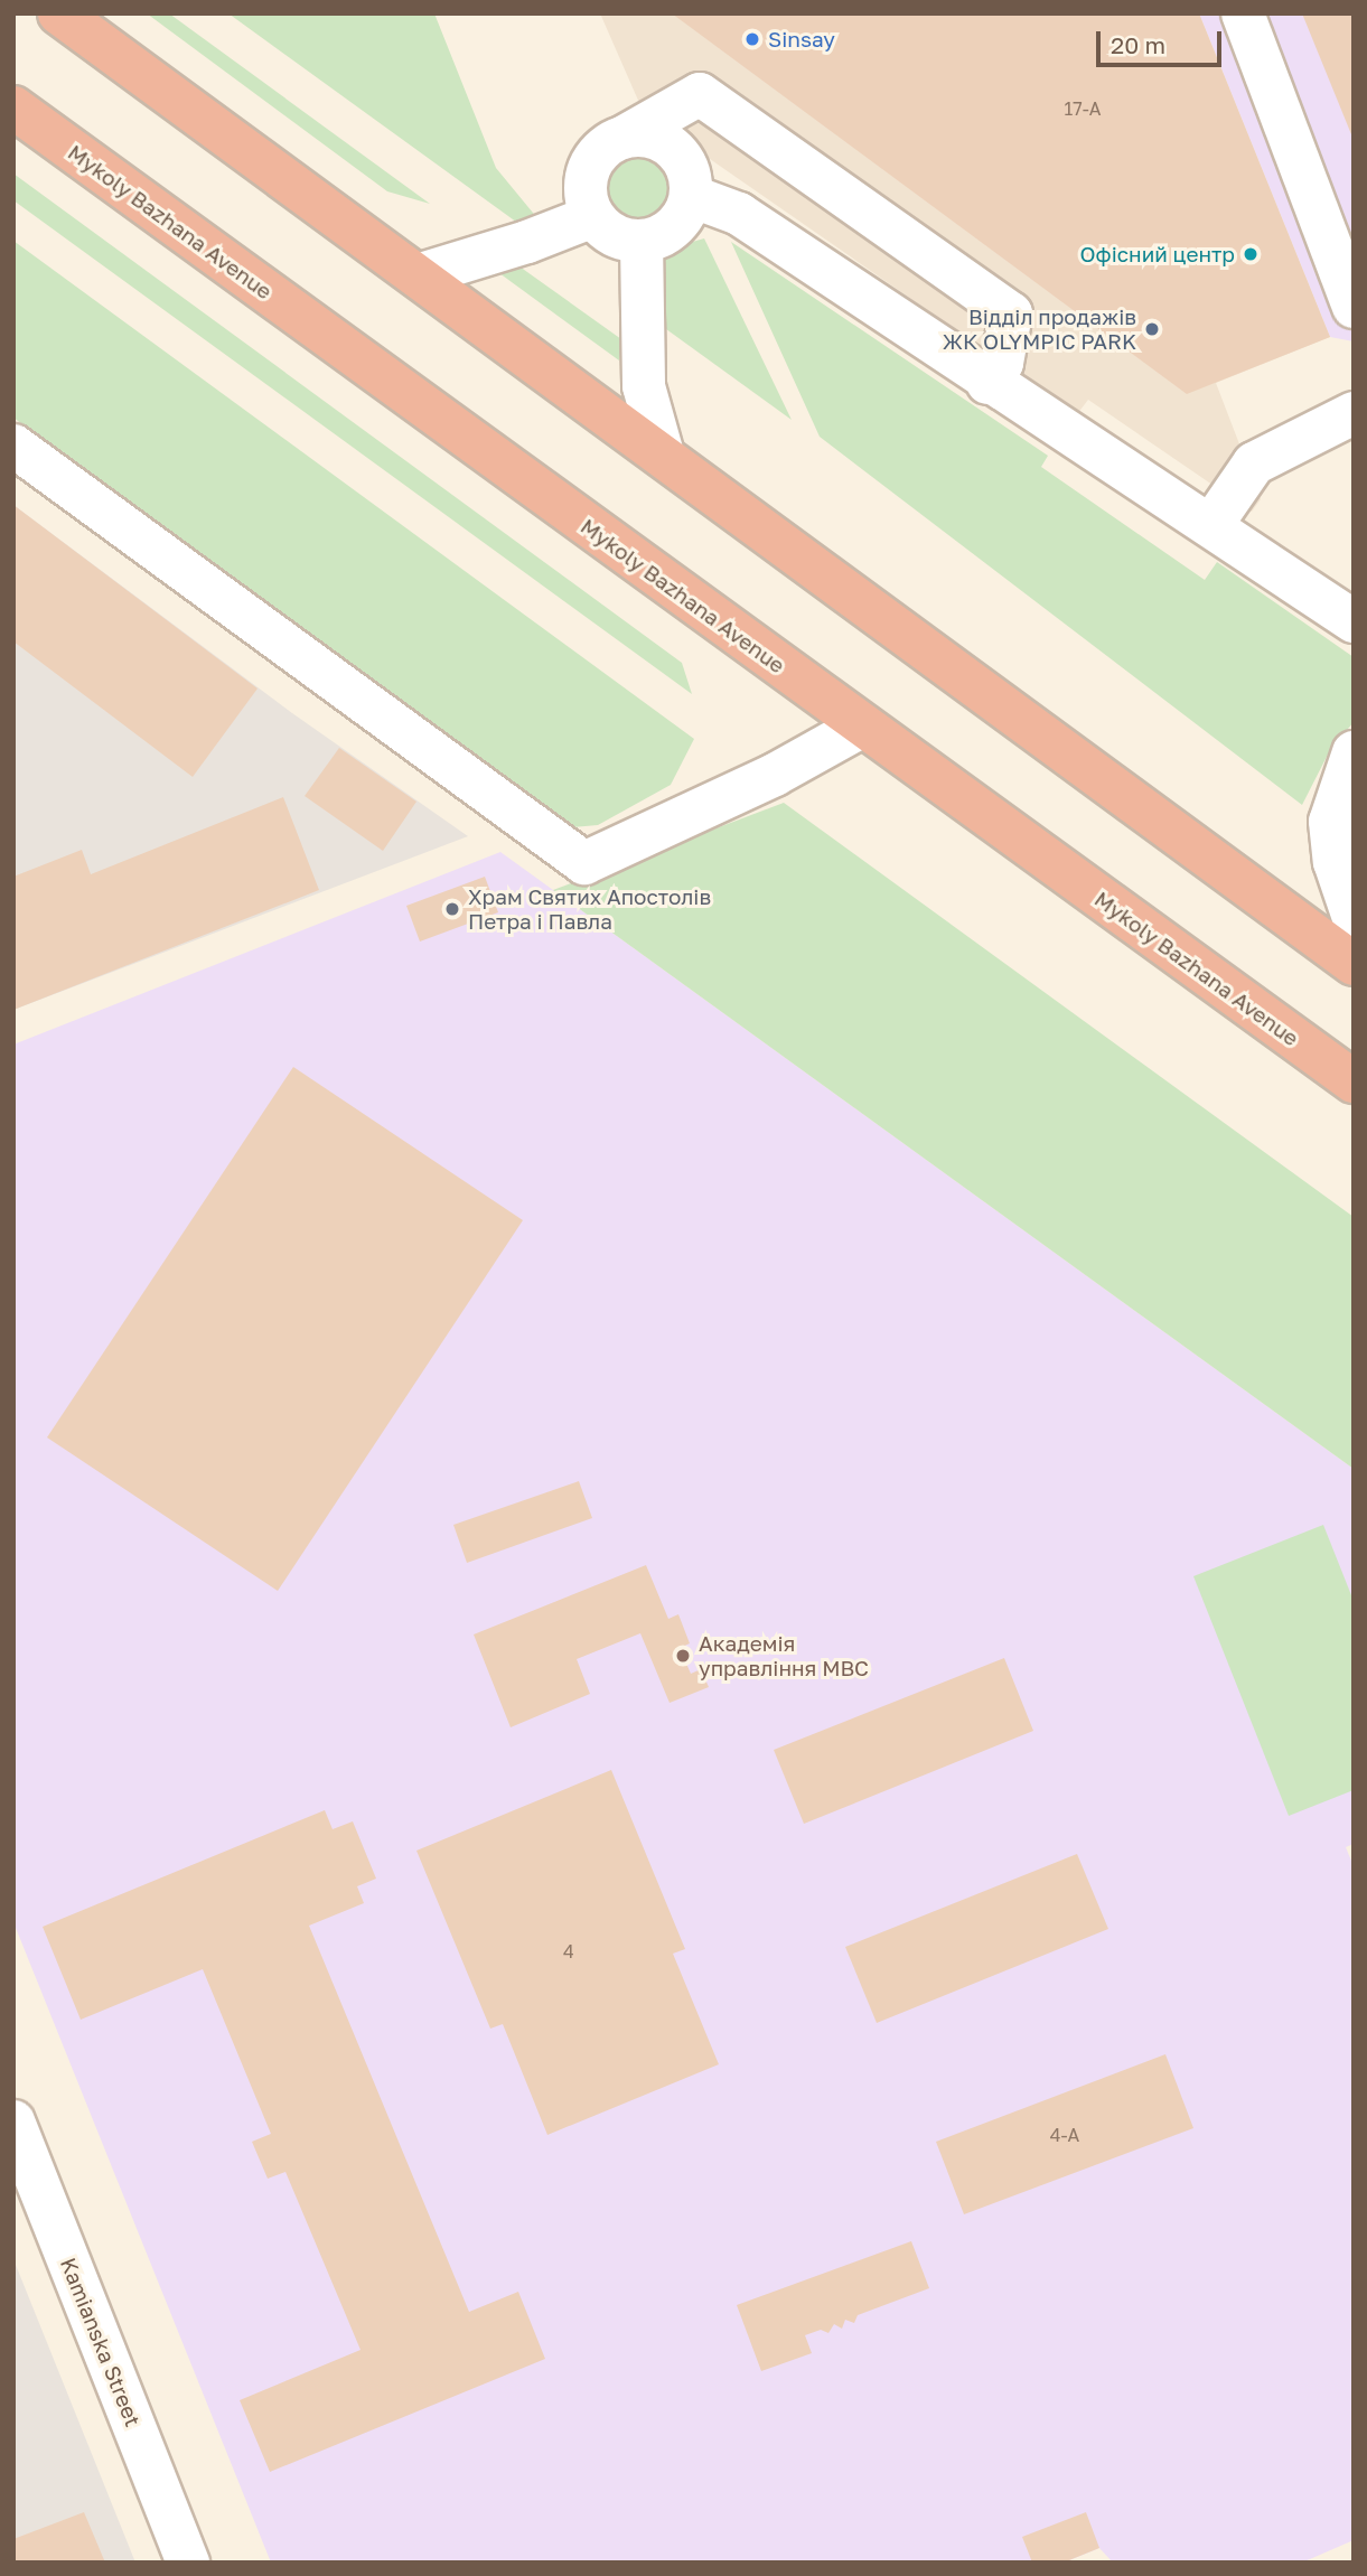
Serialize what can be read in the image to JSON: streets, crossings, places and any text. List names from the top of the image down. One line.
{"streets":{"highway":["Mykoly Bazhana Avenue"],"street":["Kamianska Street"]},"places":["Sinsay","Офісний центр","Відділ продажів ЖК OLYMPIC PARK","Храм Святих Апостолів Петра і Павла","Академія управління МВС"],"house_numbers":["17-А","4","4-А"],"scale_bar":"20 m"}
